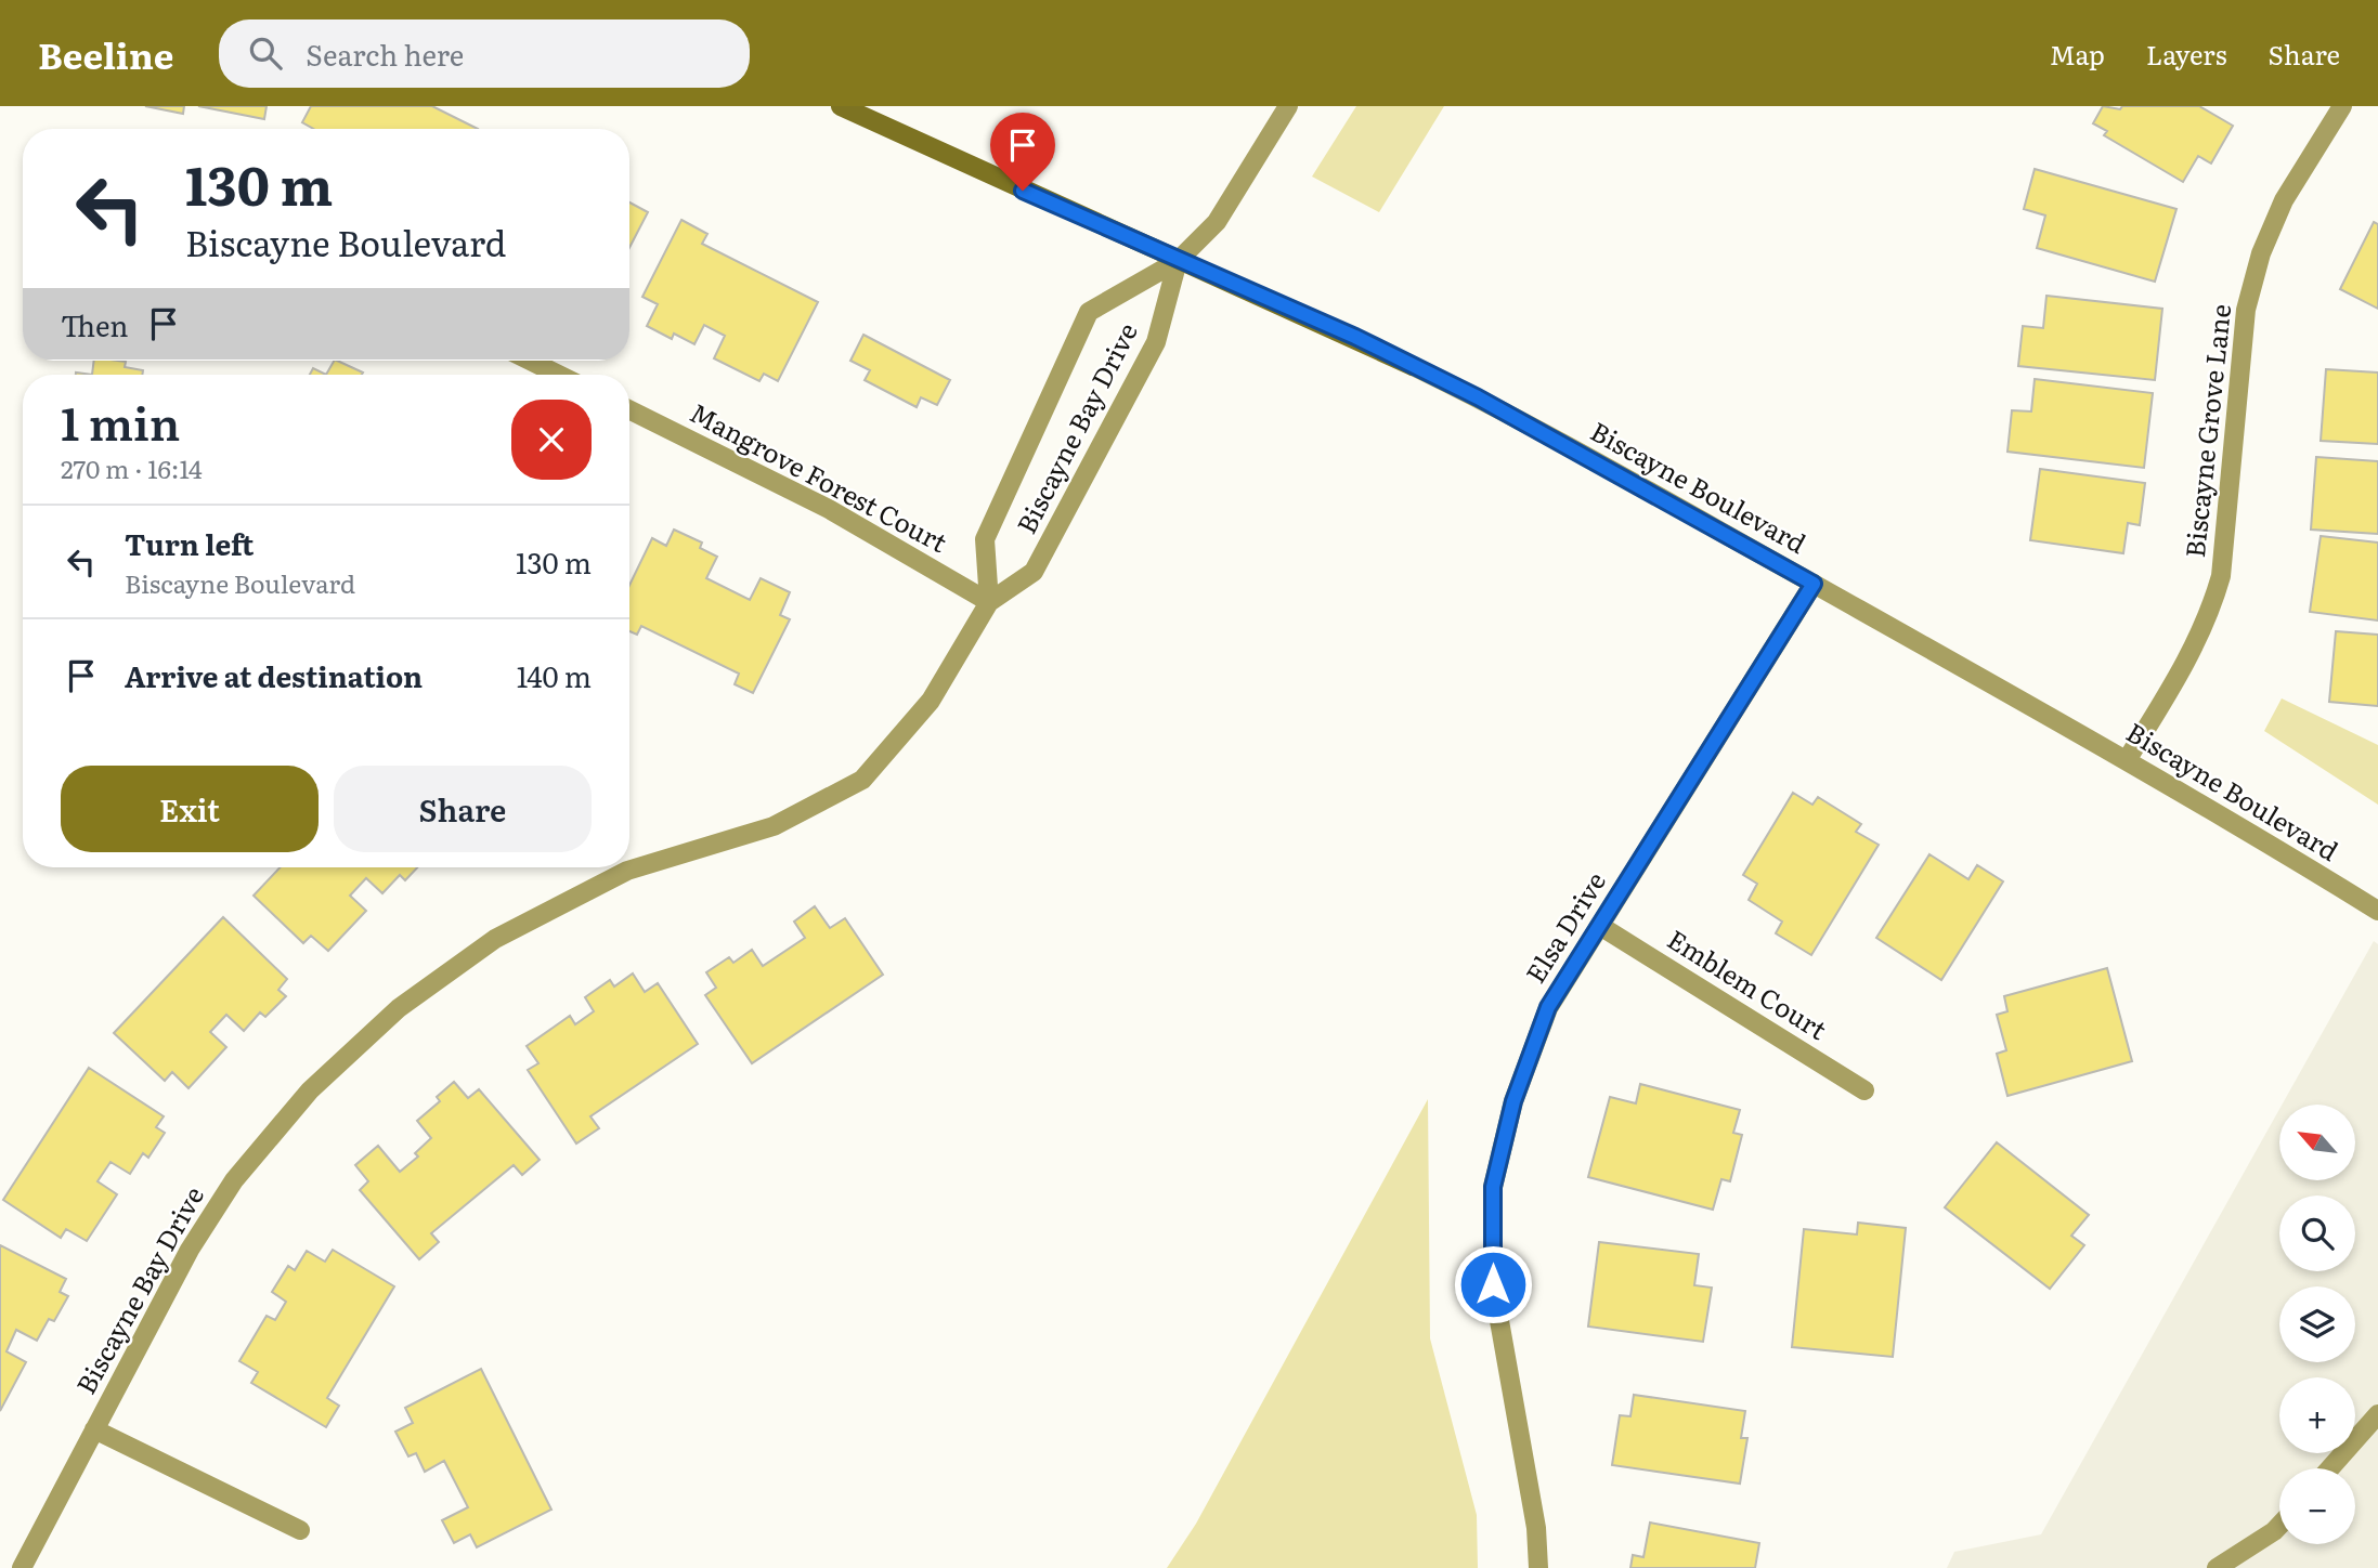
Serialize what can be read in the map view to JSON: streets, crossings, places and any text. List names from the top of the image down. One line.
{"streets":{"main road":["Biscayne Boulevard"],"street":["Biscayne Bay Drive","Biscayne Grove Lane","Mangrove Forest Court","Elsa Drive","Emblem Court"]},"crossings":[["Biscayne Bay Drive","Mangrove Forest Court"],["Biscayne Bay Drive","Biscayne Boulevard"],["Biscayne Grove Lane","Biscayne Boulevard"],["Biscayne Boulevard","Elsa Drive"],["Elsa Drive","Emblem Court"]],"north":"top left","page":{"header":"Beeline","search":"Search here","nav":["Map","Layers","Share"],"turn":["130 m","Biscayne Boulevard"],"then":"Then","heading":["1 min","270 m · 16:14"],"list":[{"name":"Turn left","note":"Biscayne Boulevard","value":"130 m"},{"name":"Arrive at destination","value":"140 m"}],"buttons":["Exit","Share"],"map_buttons":["+","−"]}}
